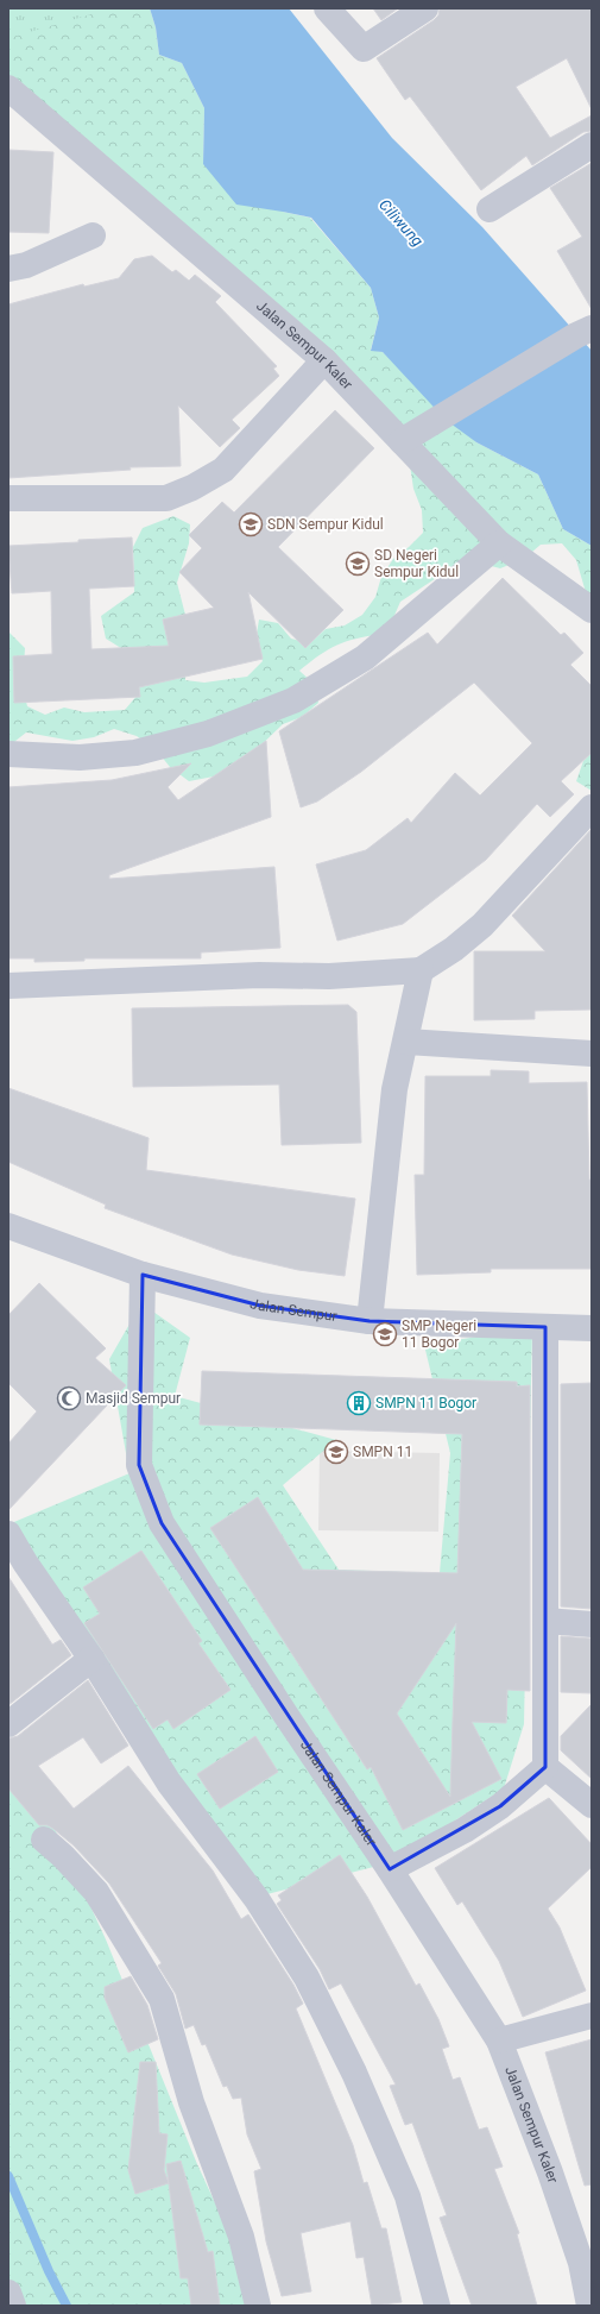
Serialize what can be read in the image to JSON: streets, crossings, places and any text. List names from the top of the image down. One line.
{"streets":{"street":["Jalan Sempur Kaler","Jalan Sempur"]},"crossings":[["Jalan Sempur Kaler","Jalan Sempur"]],"water":["Ciliwung"],"places":{"school or university":["SDN Sempur Kidul","SD Negeri Sempur Kidul","SMP Negeri 11 Bogor","SMPN 11"],"mosque":["Masjid Sempur"],"building":["SMPN 11 Bogor"]}}
